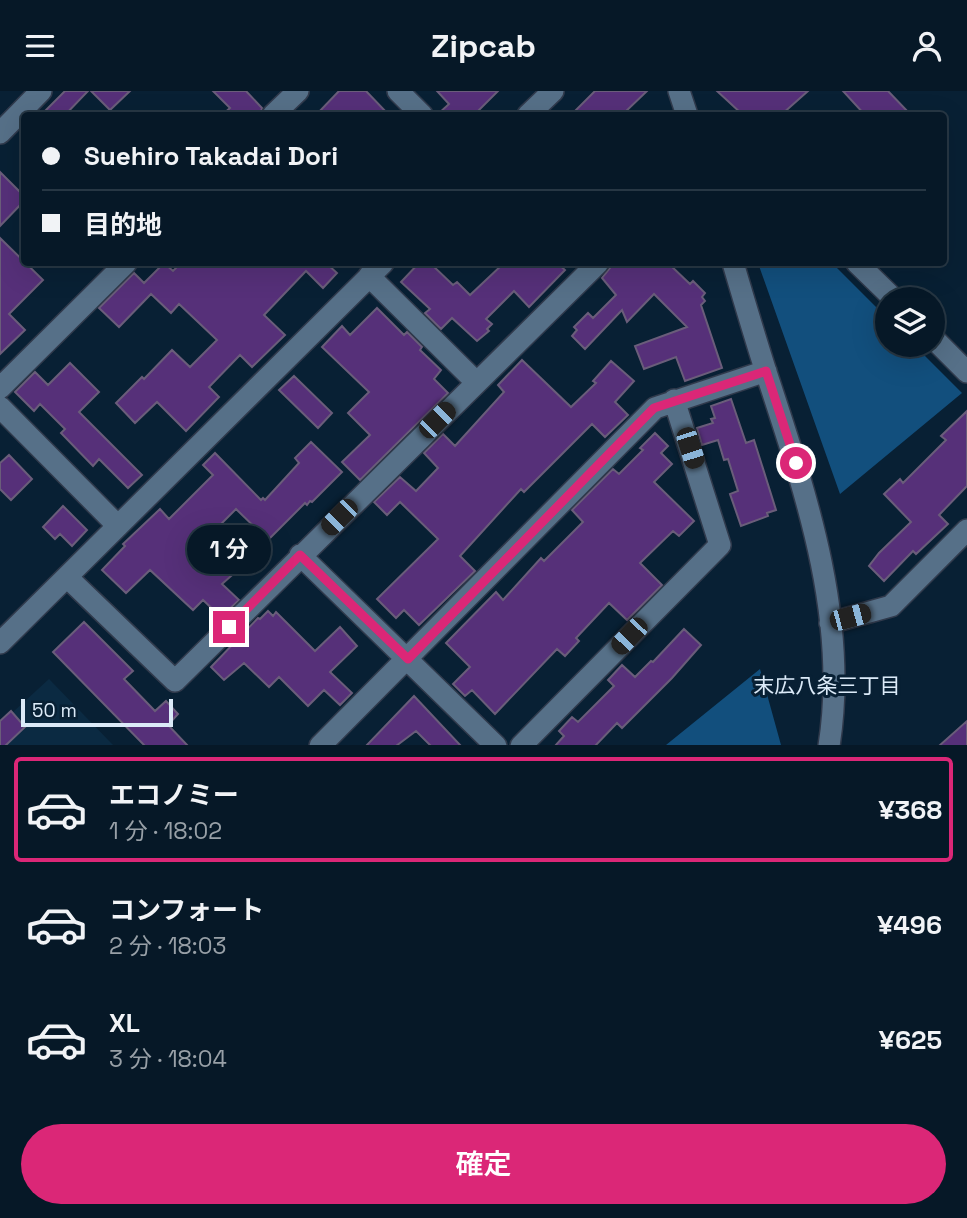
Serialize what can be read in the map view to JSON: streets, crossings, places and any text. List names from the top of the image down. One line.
{"districts":["末広八条三丁目"],"scale_bar":"50 m","page":{"header":"Zipcab","banner":["Suehiro Takadai Dori","目的地"],"bubble":"1 分","scale":"50 m","list":[{"name":"エコノミー","note":"1 分 · 18:02","value":"¥368"},{"name":"コンフォート","note":"2 分 · 18:03","value":"¥496"},{"name":"XL","note":"3 分 · 18:04","value":"¥625"}],"buttons":"確定"}}
